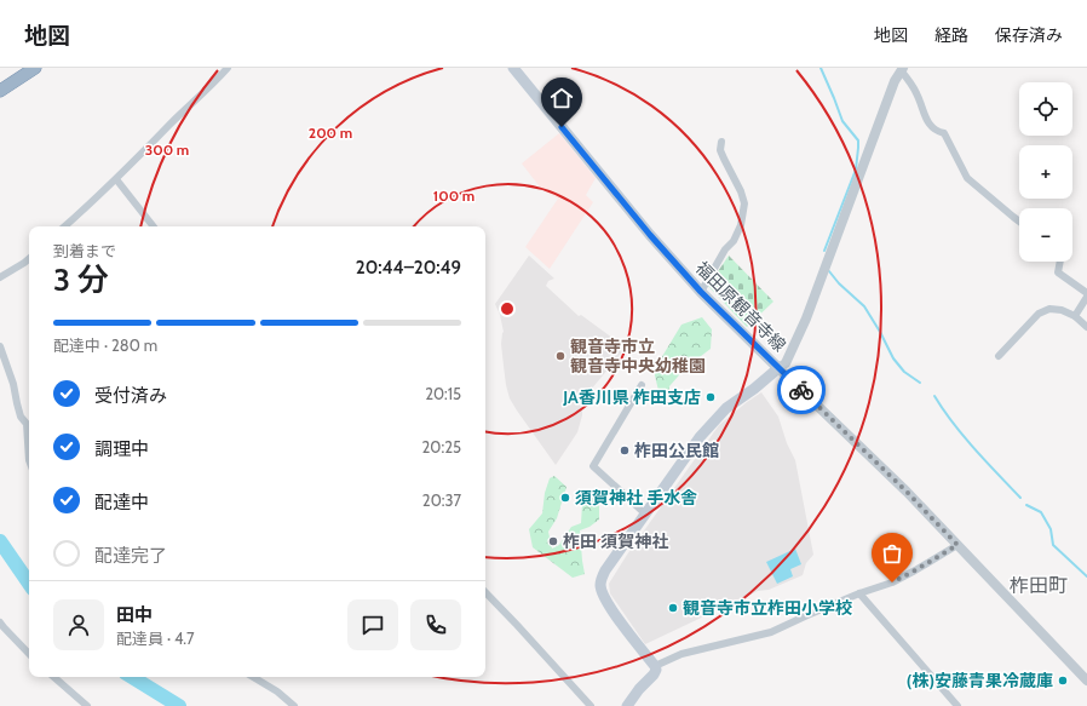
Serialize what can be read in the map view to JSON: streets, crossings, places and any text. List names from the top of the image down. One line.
{"streets":{"main road":["福田原観音寺線"]},"districts":["柞田町"],"places":["観音寺市立 観音寺中央幼稚園","JA香川県 柞田支店","柞田公民館","須賀神社 手水舎","柞田 須賀神社","観音寺市立柞田小学校","(株)安藤青果冷蔵庫"],"page":{"header":"地図","nav":["地図","経路","保存済み"],"map_buttons":["+","−"],"heading":["3 分","到着まで","20:44–20:49"],"panel":["田中","配達員 · 4.7"],"bar":"配達中 · 280 m","list":[["受付済み","20:15"],["調理中","20:25"],["配達中","20:37"],"配達完了"]},"rings":["200 m","300 m","100 m"]}
